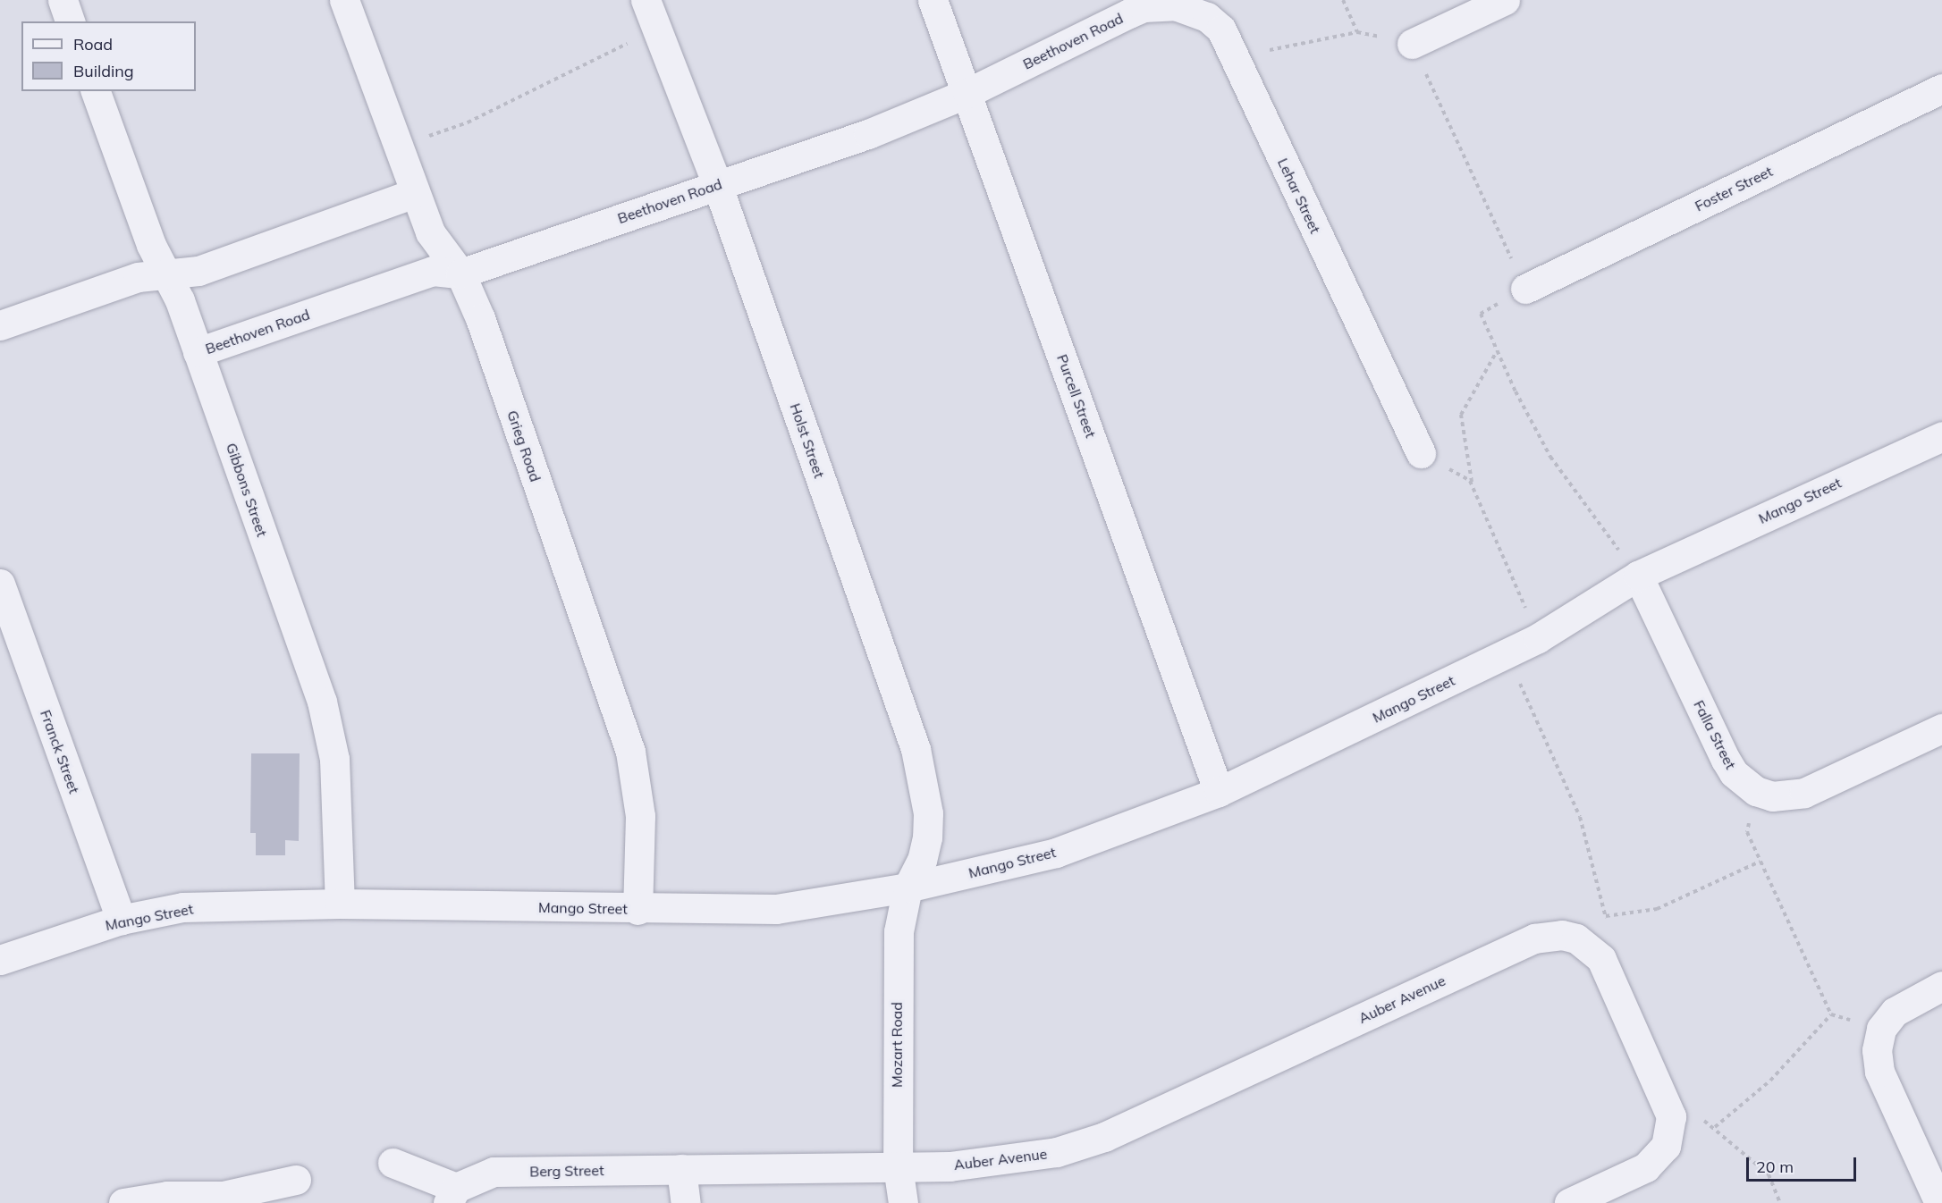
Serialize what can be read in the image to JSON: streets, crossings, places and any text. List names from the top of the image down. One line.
{"streets":{"street":["Beethoven Road","Foster Street","Lehar Street","Purcell Street","Holst Street","Grieg Road","Gibbons Street","Mango Street","Falla Street","Franck Street","Auber Avenue","Mozart Road","Berg Street"]},"crossings":[["Beethoven Road","Lehar Street"],["Beethoven Road","Purcell Street"],["Beethoven Road","Holst Street"],["Beethoven Road","Grieg Road"],["Beethoven Road","Gibbons Street"],["Purcell Street","Mango Street"],["Holst Street","Mango Street"],["Holst Street","Mozart Road"],["Grieg Road","Mango Street"],["Gibbons Street","Mango Street"],["Mango Street","Falla Street"],["Mango Street","Franck Street"],["Mango Street","Mozart Road"],["Auber Avenue","Mozart Road"],["Auber Avenue","Berg Street"],["Mozart Road","Berg Street"]],"legend":["Road","Building"],"scale_bar":"20 m"}
